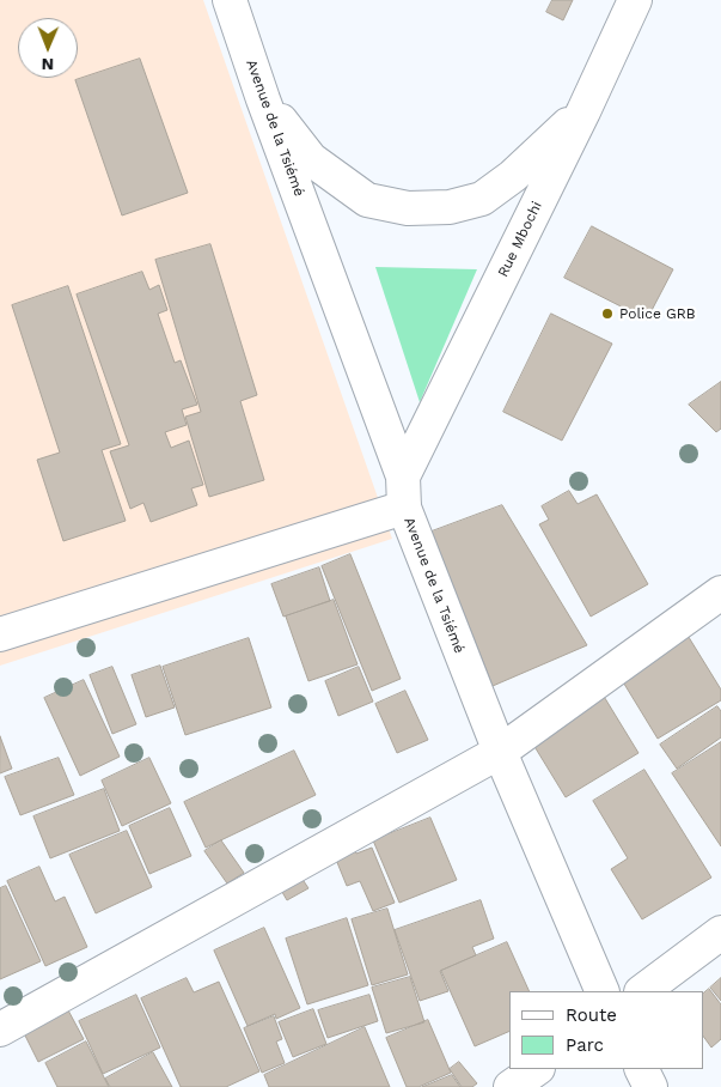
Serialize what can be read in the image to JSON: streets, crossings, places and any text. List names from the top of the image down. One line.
{"streets":{"main road":["Avenue de la Tsiémé","Rue Mbochi"]},"crossings":[["Avenue de la Tsiémé","Rue Mbochi"]],"places":["Police GRB"],"legend":["Route","Parc"],"north":"bottom"}
